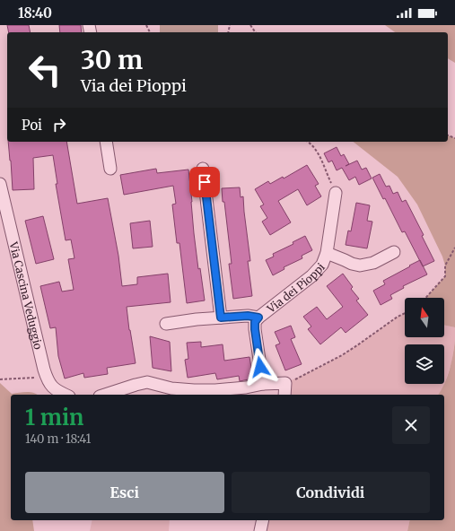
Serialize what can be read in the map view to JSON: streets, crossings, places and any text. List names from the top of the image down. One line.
{"streets":{"street":["Via dei Pioppi","Via Cascina Veduggio"]},"north":"top","page":{"status":"18:40","turn":["30 m","Via dei Pioppi"],"then":"Poi","heading":["1 min","140 m · 18:41"],"buttons":["Esci","Condividi"]}}
